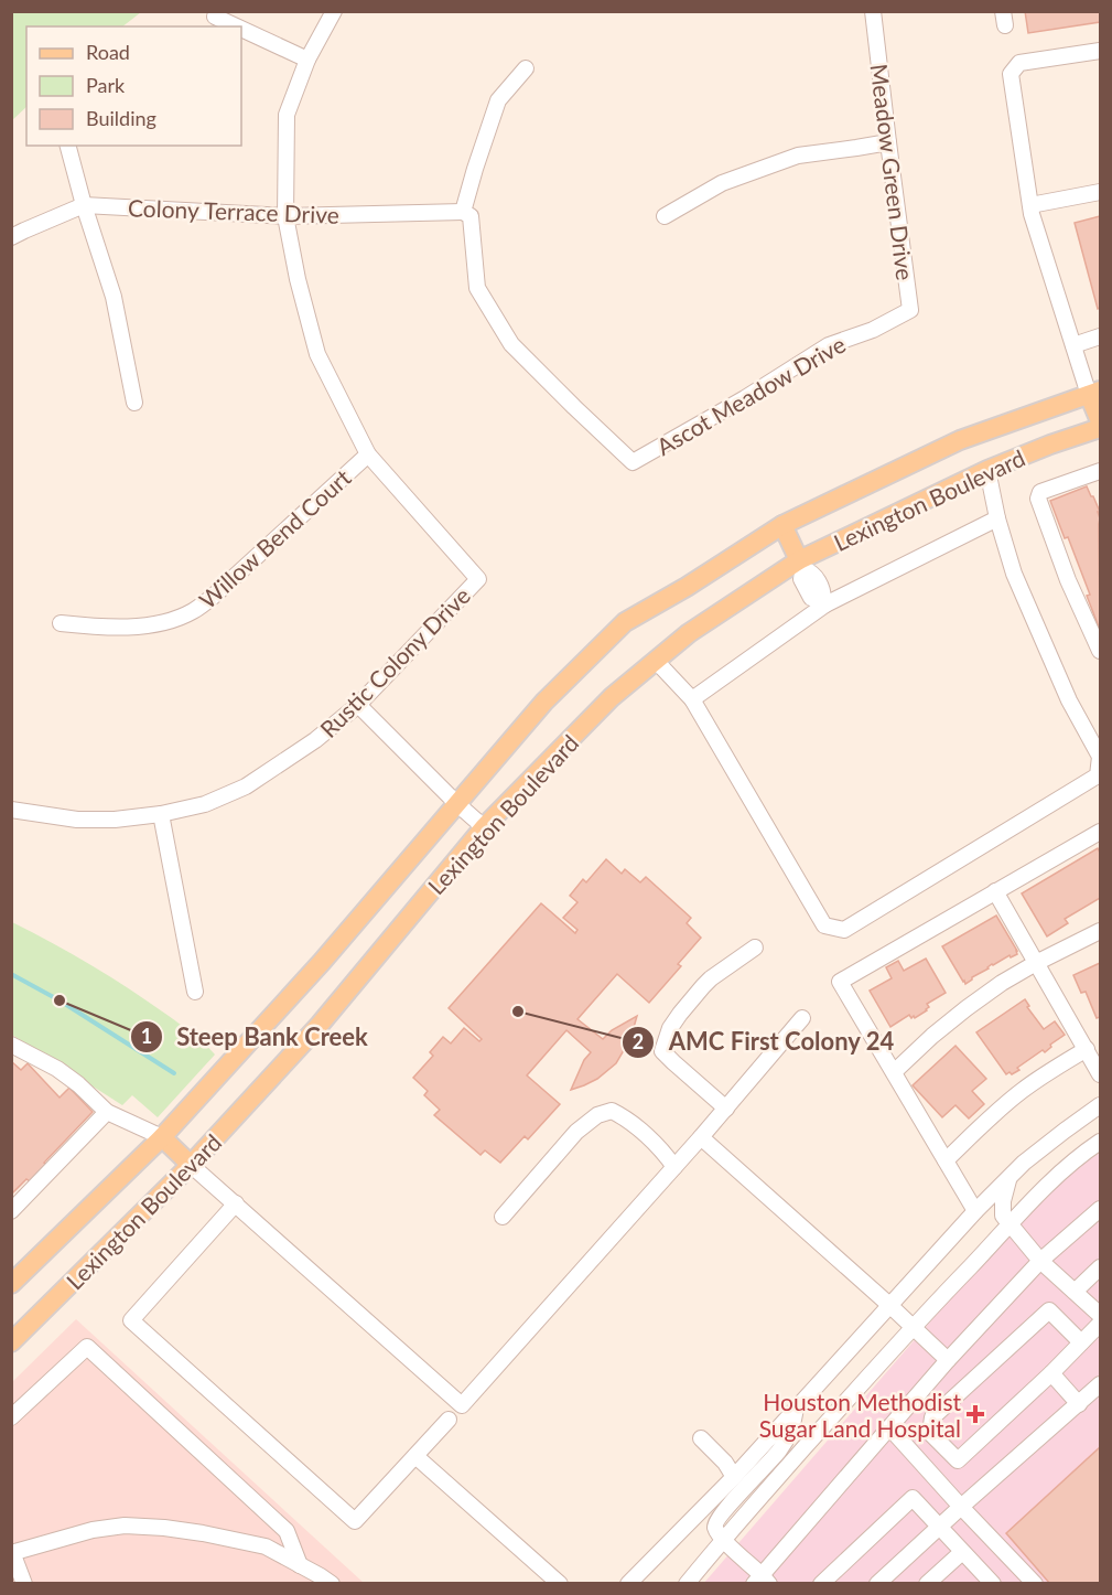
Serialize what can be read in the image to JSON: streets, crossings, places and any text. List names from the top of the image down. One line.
{"streets":{"main road":["Lexington Boulevard"],"street":["Meadow Green Drive","Colony Terrace Drive","Ascot Meadow Drive","Willow Bend Court","Rustic Colony Drive"]},"crossings":[["Meadow Green Drive","Ascot Meadow Drive"],["Colony Terrace Drive","Ascot Meadow Drive"],["Willow Bend Court","Rustic Colony Drive"]],"places":{"other":["Steep Bank Creek","AMC First Colony 24"],"health":["Houston Methodist Sugar Land Hospital"]},"legend":["Road","Park","Building"]}
